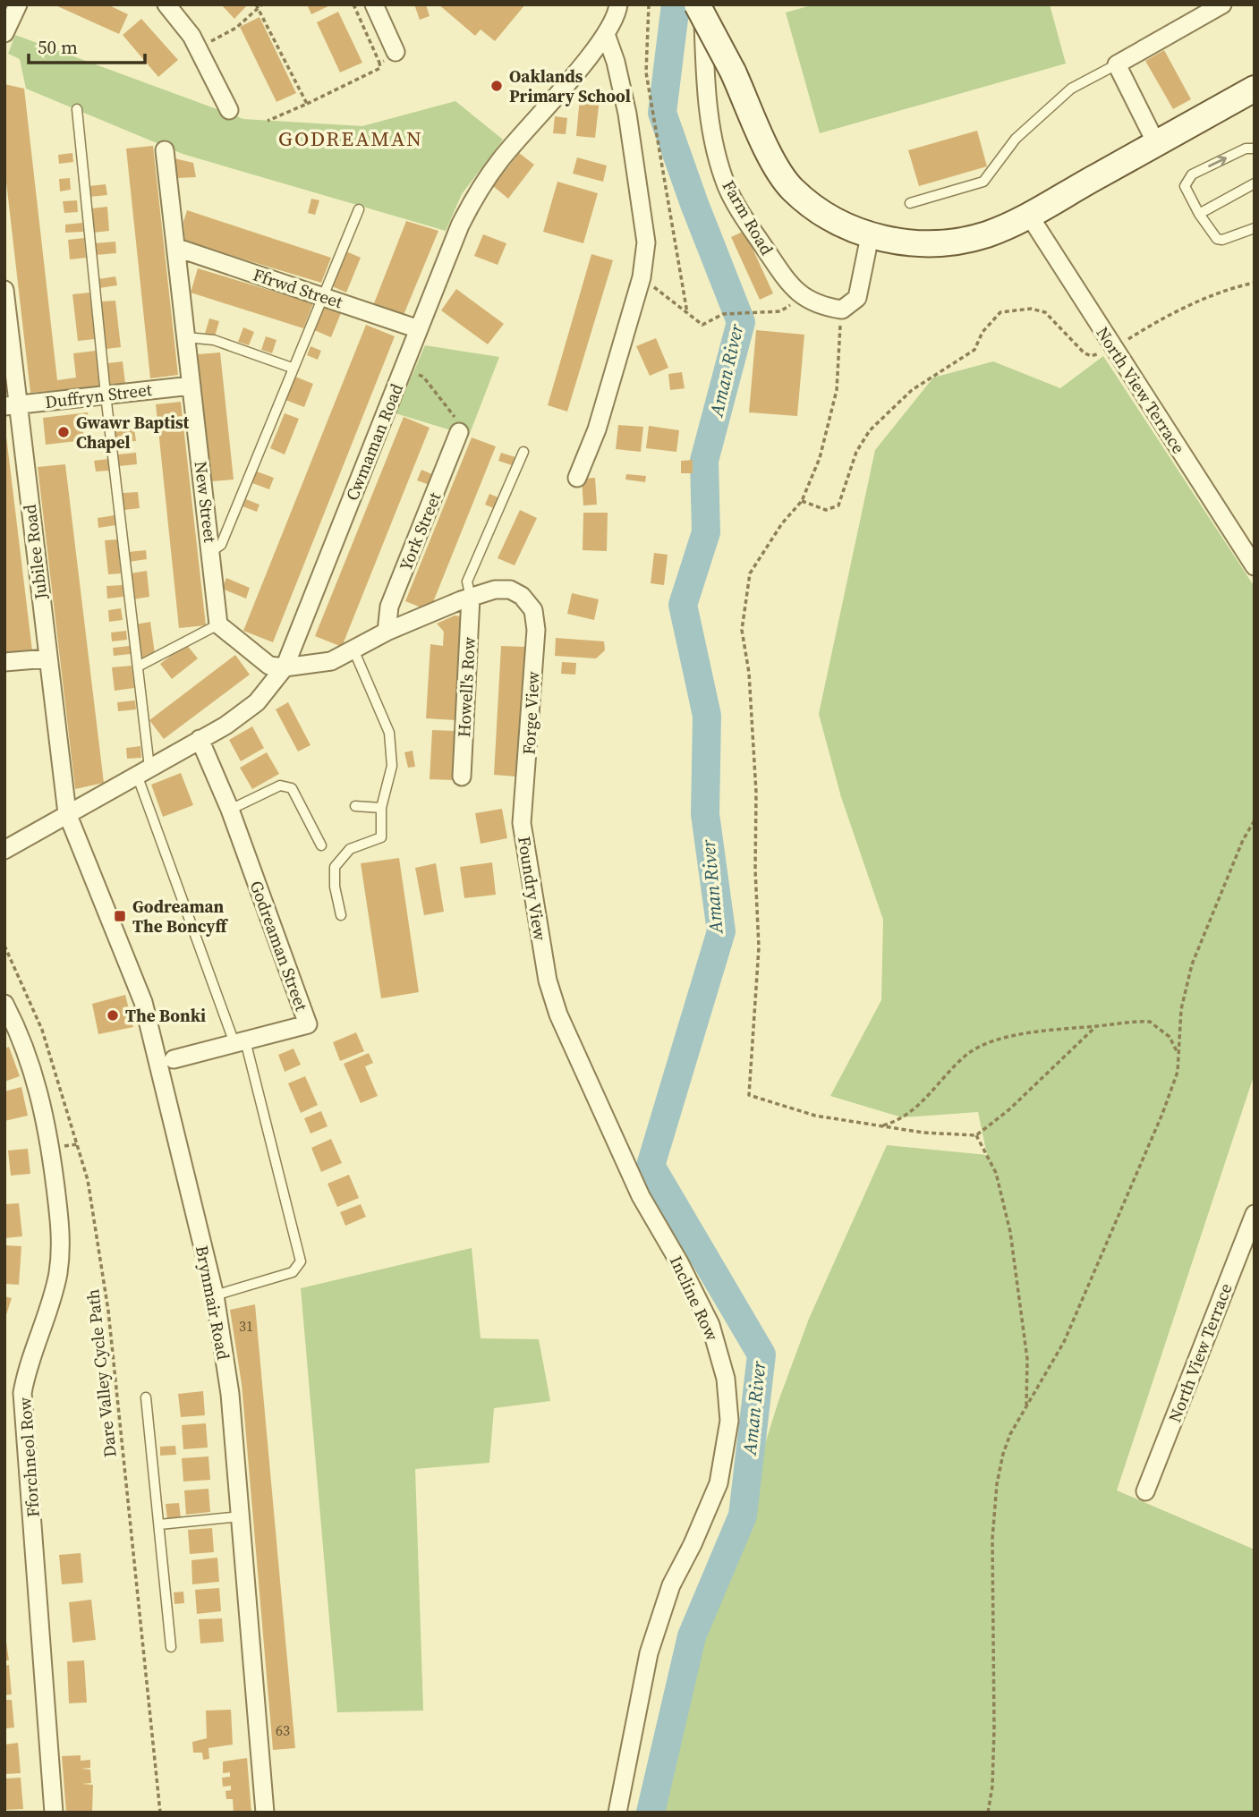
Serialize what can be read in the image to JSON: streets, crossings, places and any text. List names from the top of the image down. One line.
{"streets":{"street":["Farm Road","Ffrwd Street","North View Terrace","Duffryn Street","Cwmaman Road","New Street","York Street","Jubilee Road","Howell's Row","Forge View","Foundry View","Godreaman Street","Incline Row","Brynmair Road","Fforchneol Row"],"path":["Dare Valley Cycle Path"]},"crossings":[["Ffrwd Street","Cwmaman Road"],["Ffrwd Street","New Street"],["Duffryn Street","New Street"],["Duffryn Street","Jubilee Road"],["Cwmaman Road","Jubilee Road"],["Cwmaman Road","Godreaman Street"],["Cwmaman Road","Brynmair Road"],["Jubilee Road","Brynmair Road"],["Howell's Row","Forge View"],["Forge View","Foundry View"],["Foundry View","Incline Row"]],"districts":["GODREAMAN"],"water":["Aman River"],"places":{"other":["Oaklands Primary School","Gwawr Baptist Chapel","The Bonki"],"transit":["Godreaman The Boncyff"]},"house_numbers":["31","63"],"scale_bar":"50 m"}
